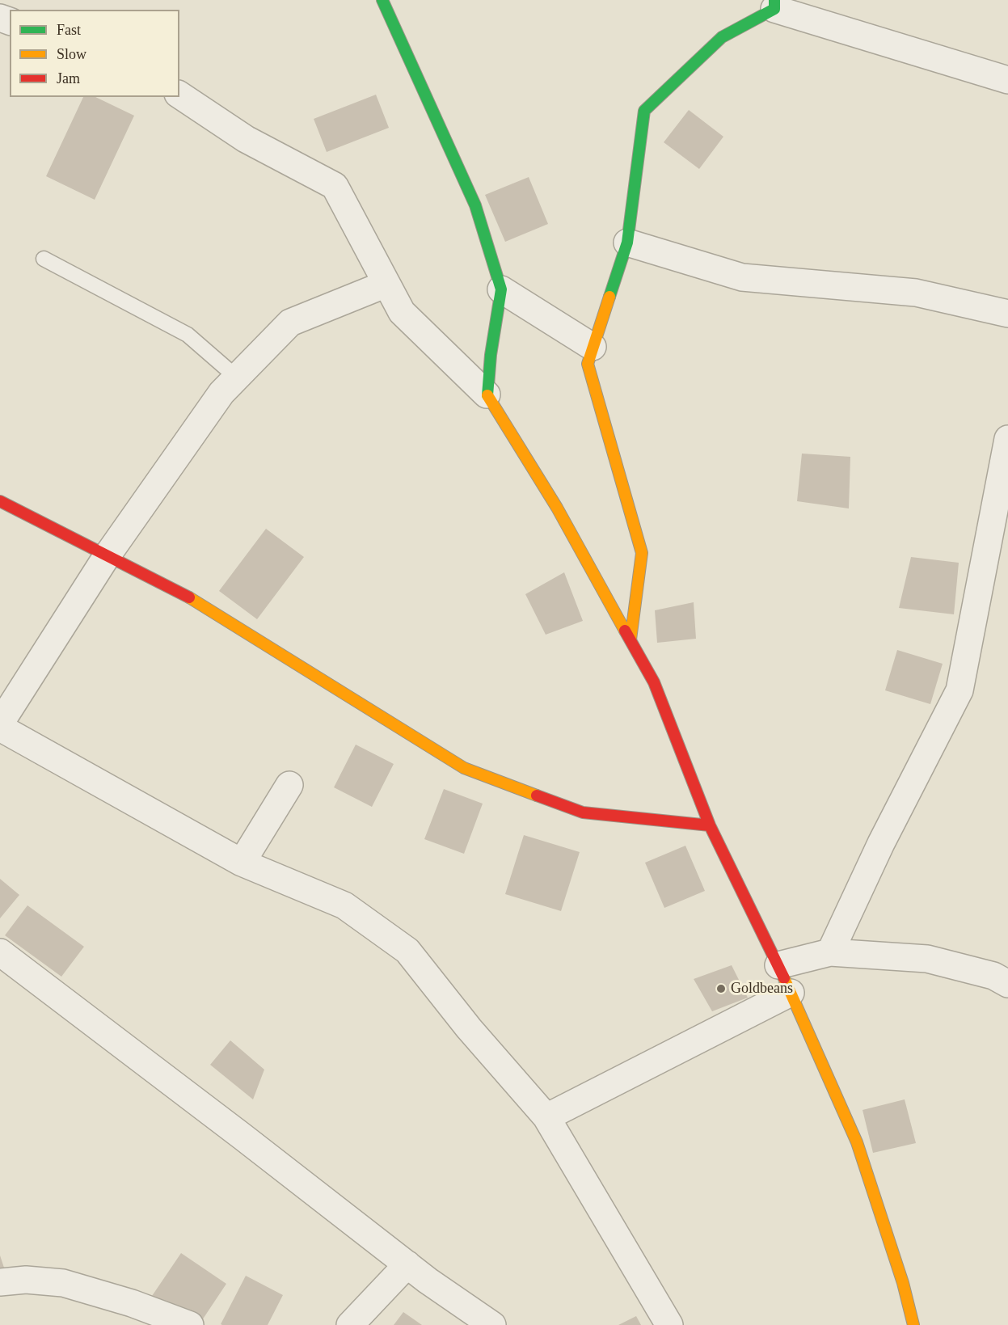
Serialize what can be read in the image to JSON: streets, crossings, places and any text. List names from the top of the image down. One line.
{"places":["Goldbeans"],"legend":["Fast","Slow","Jam"]}
